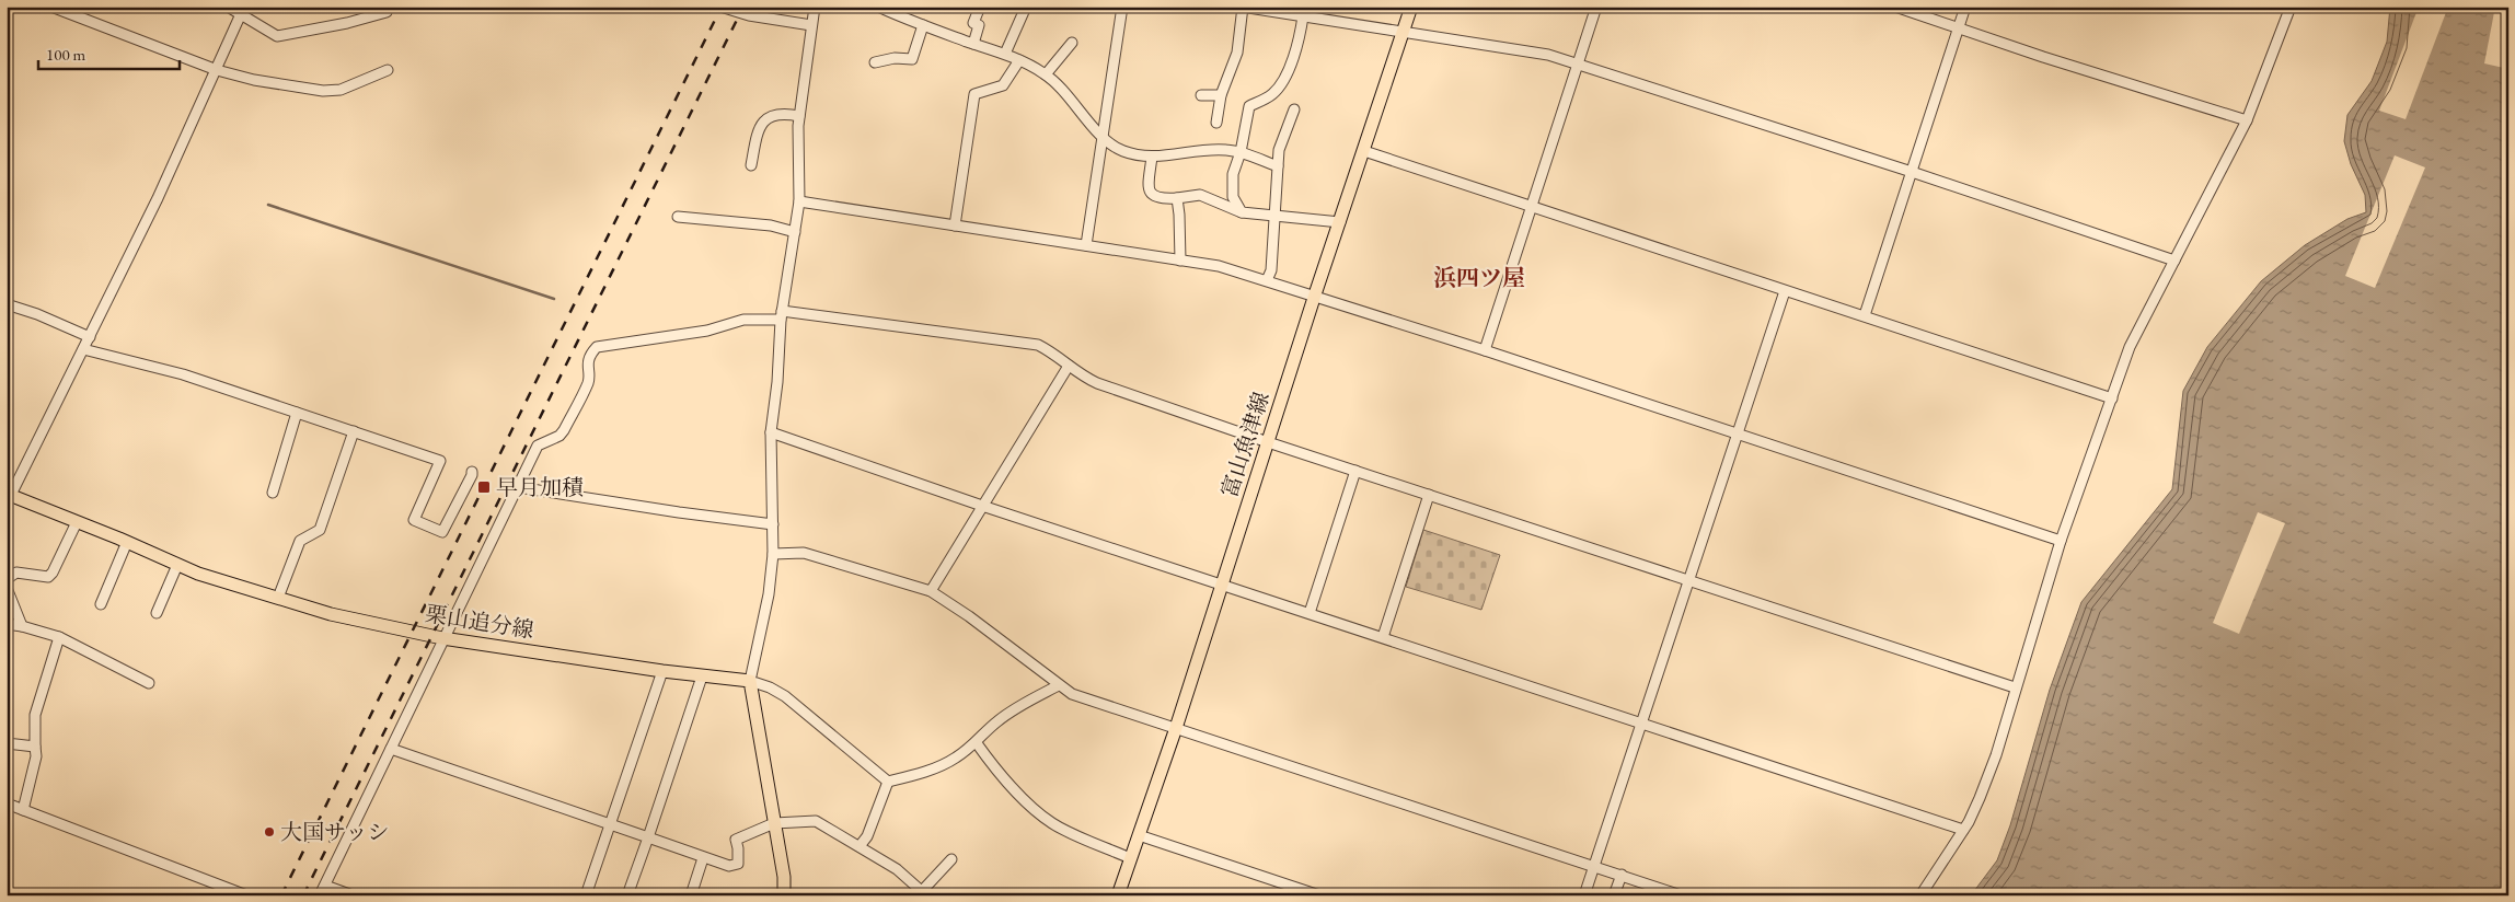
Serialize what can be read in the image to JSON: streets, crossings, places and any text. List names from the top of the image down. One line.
{"streets":{"main road":["富山魚津線","栗山追分線"]},"districts":["浜四ツ屋"],"places":{"transit":["早月加積"],"other":["大国サッシ"]},"scale_bar":"100 m"}
